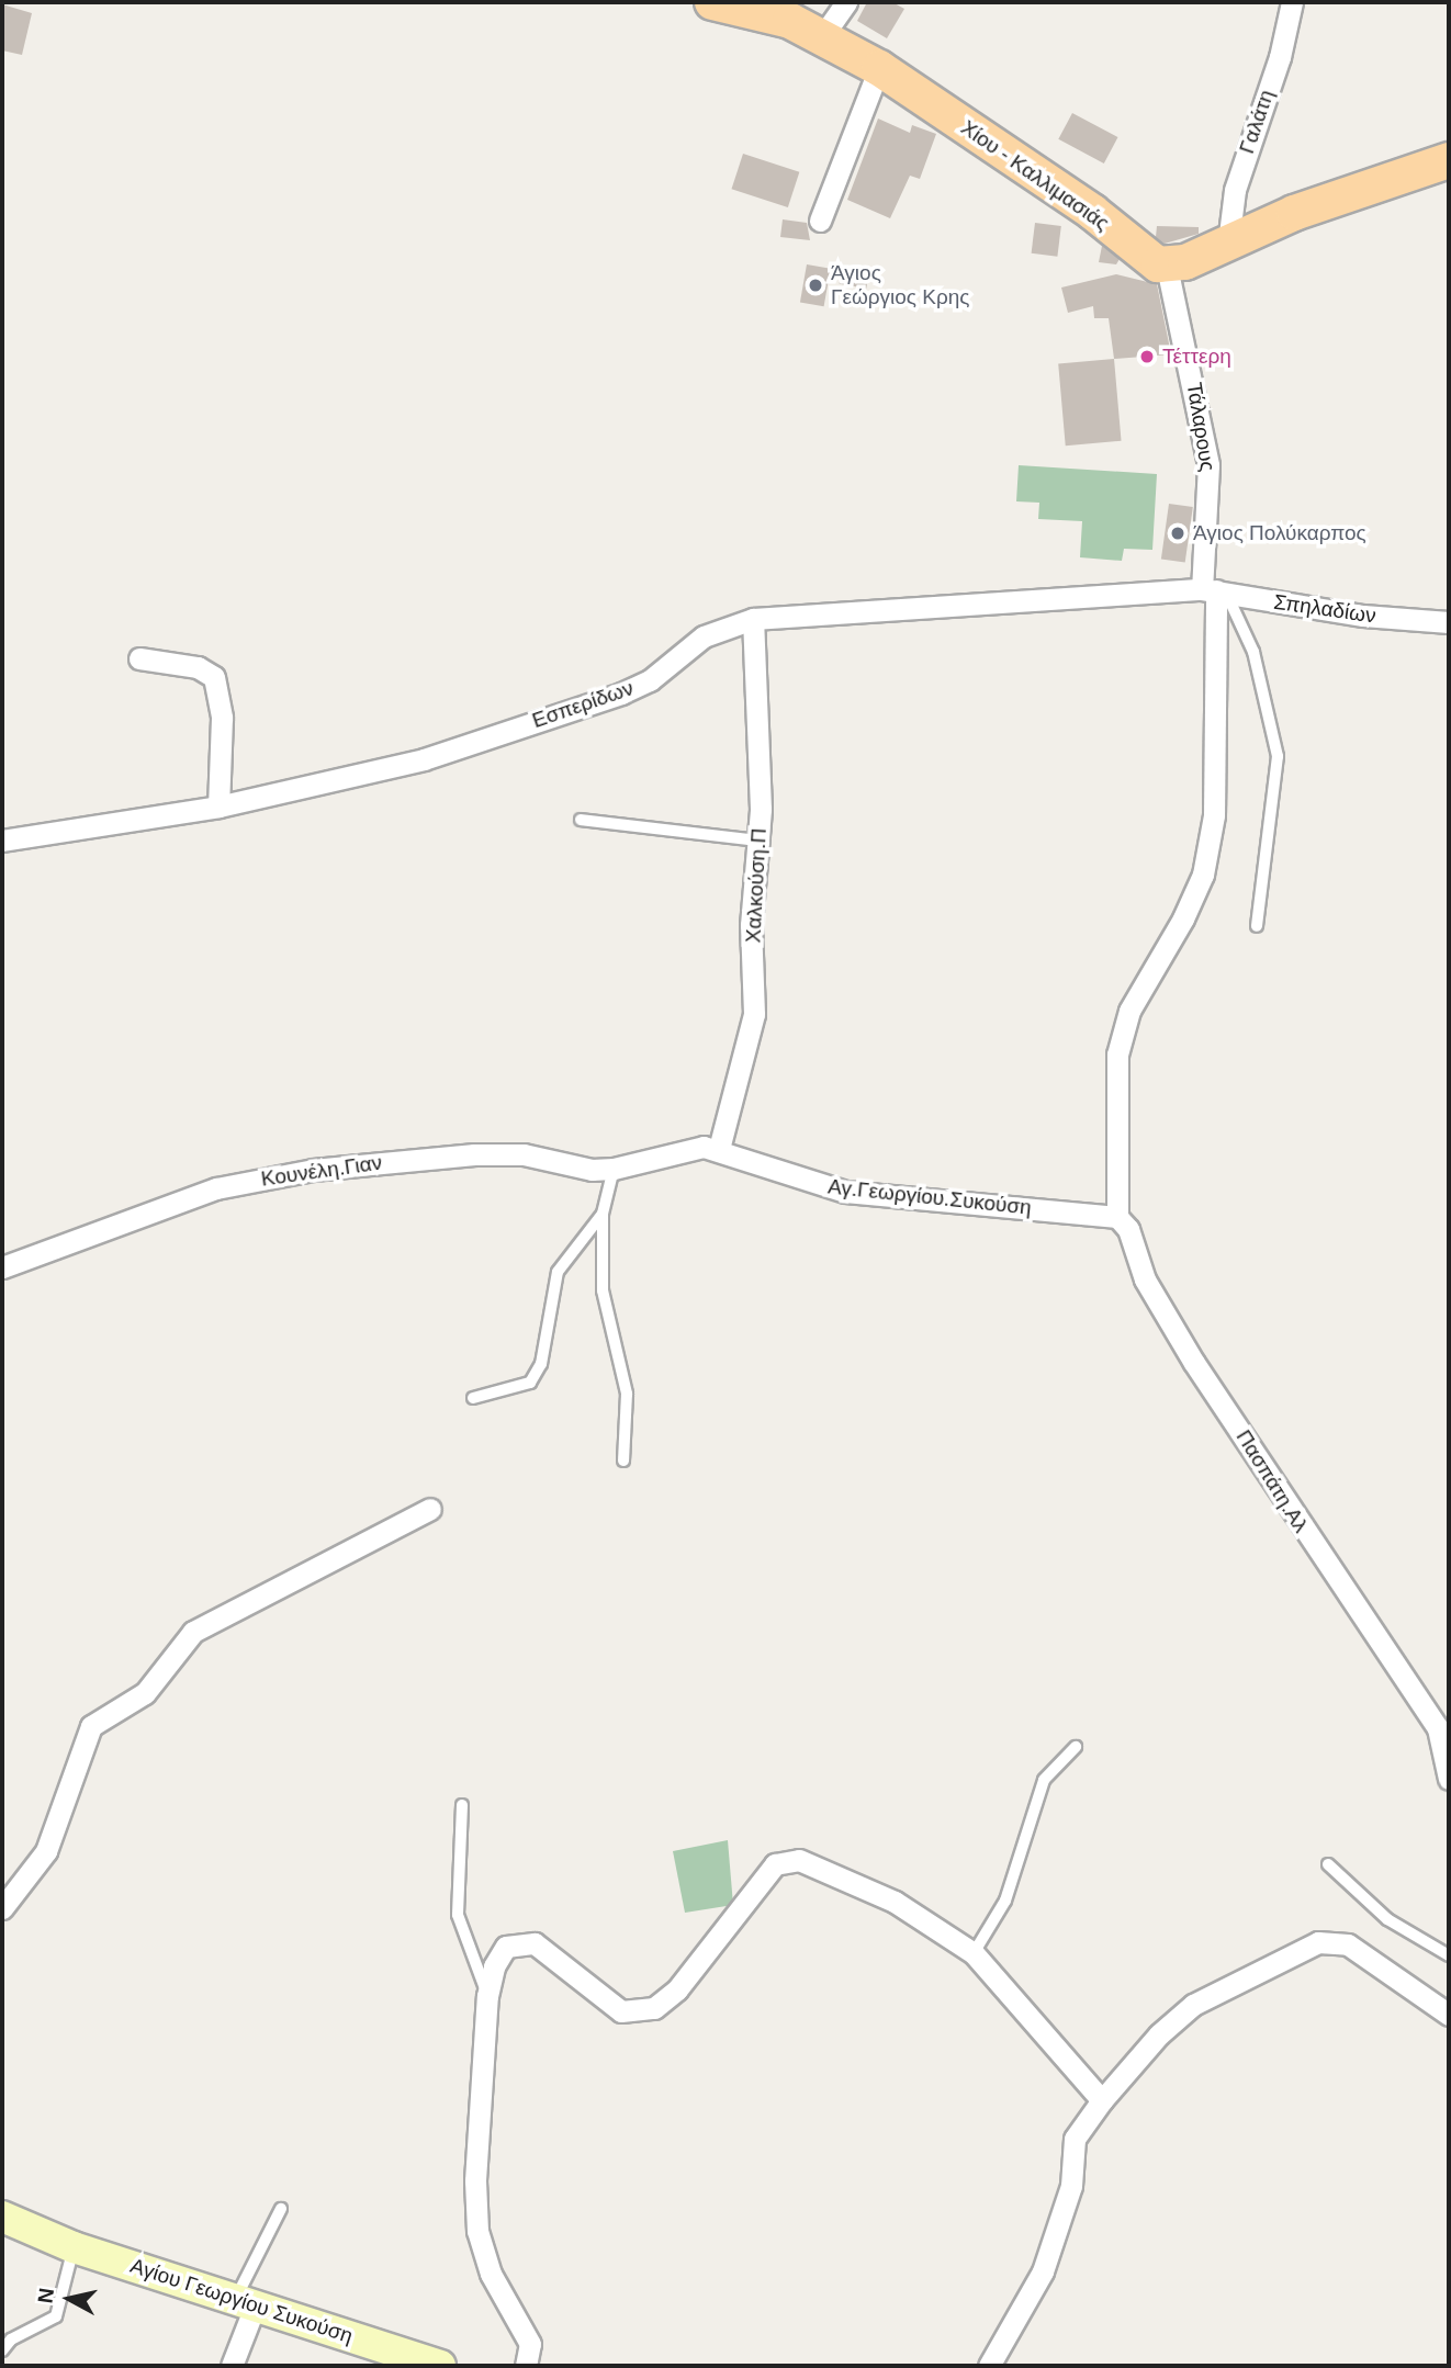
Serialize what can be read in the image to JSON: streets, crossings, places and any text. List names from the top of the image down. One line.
{"streets":{"main road":["Χίου - Καλλιμασιάς","Αγίου Γεωργίου Συκούση"],"street":["Γαλάτη","Τάλαρους","Σπηλαδίων","Εσπερίδων","Χαλκούση.Π","Κουνέλη.Γιαν","Αγ.Γεωργίου.Συκούση","Πασπάτη.Αλ"]},"crossings":[["Χίου - Καλλιμασιάς","Τάλαρους"],["Τάλαρους","Σπηλαδίων"],["Τάλαρους","Εσπερίδων"],["Τάλαρους","Αγ.Γεωργίου.Συκούση"],["Τάλαρους","Πασπάτη.Αλ"],["Σπηλαδίων","Εσπερίδων"],["Εσπερίδων","Χαλκούση.Π"],["Χαλκούση.Π","Αγ.Γεωργίου.Συκούση"],["Κουνέλη.Γιαν","Αγ.Γεωργίου.Συκούση"],["Αγ.Γεωργίου.Συκούση","Πασπάτη.Αλ"]],"places":["Άγιος Γεώργιος Κρης","Τέττερη","Άγιος Πολύκαρπος"],"north":"left"}
